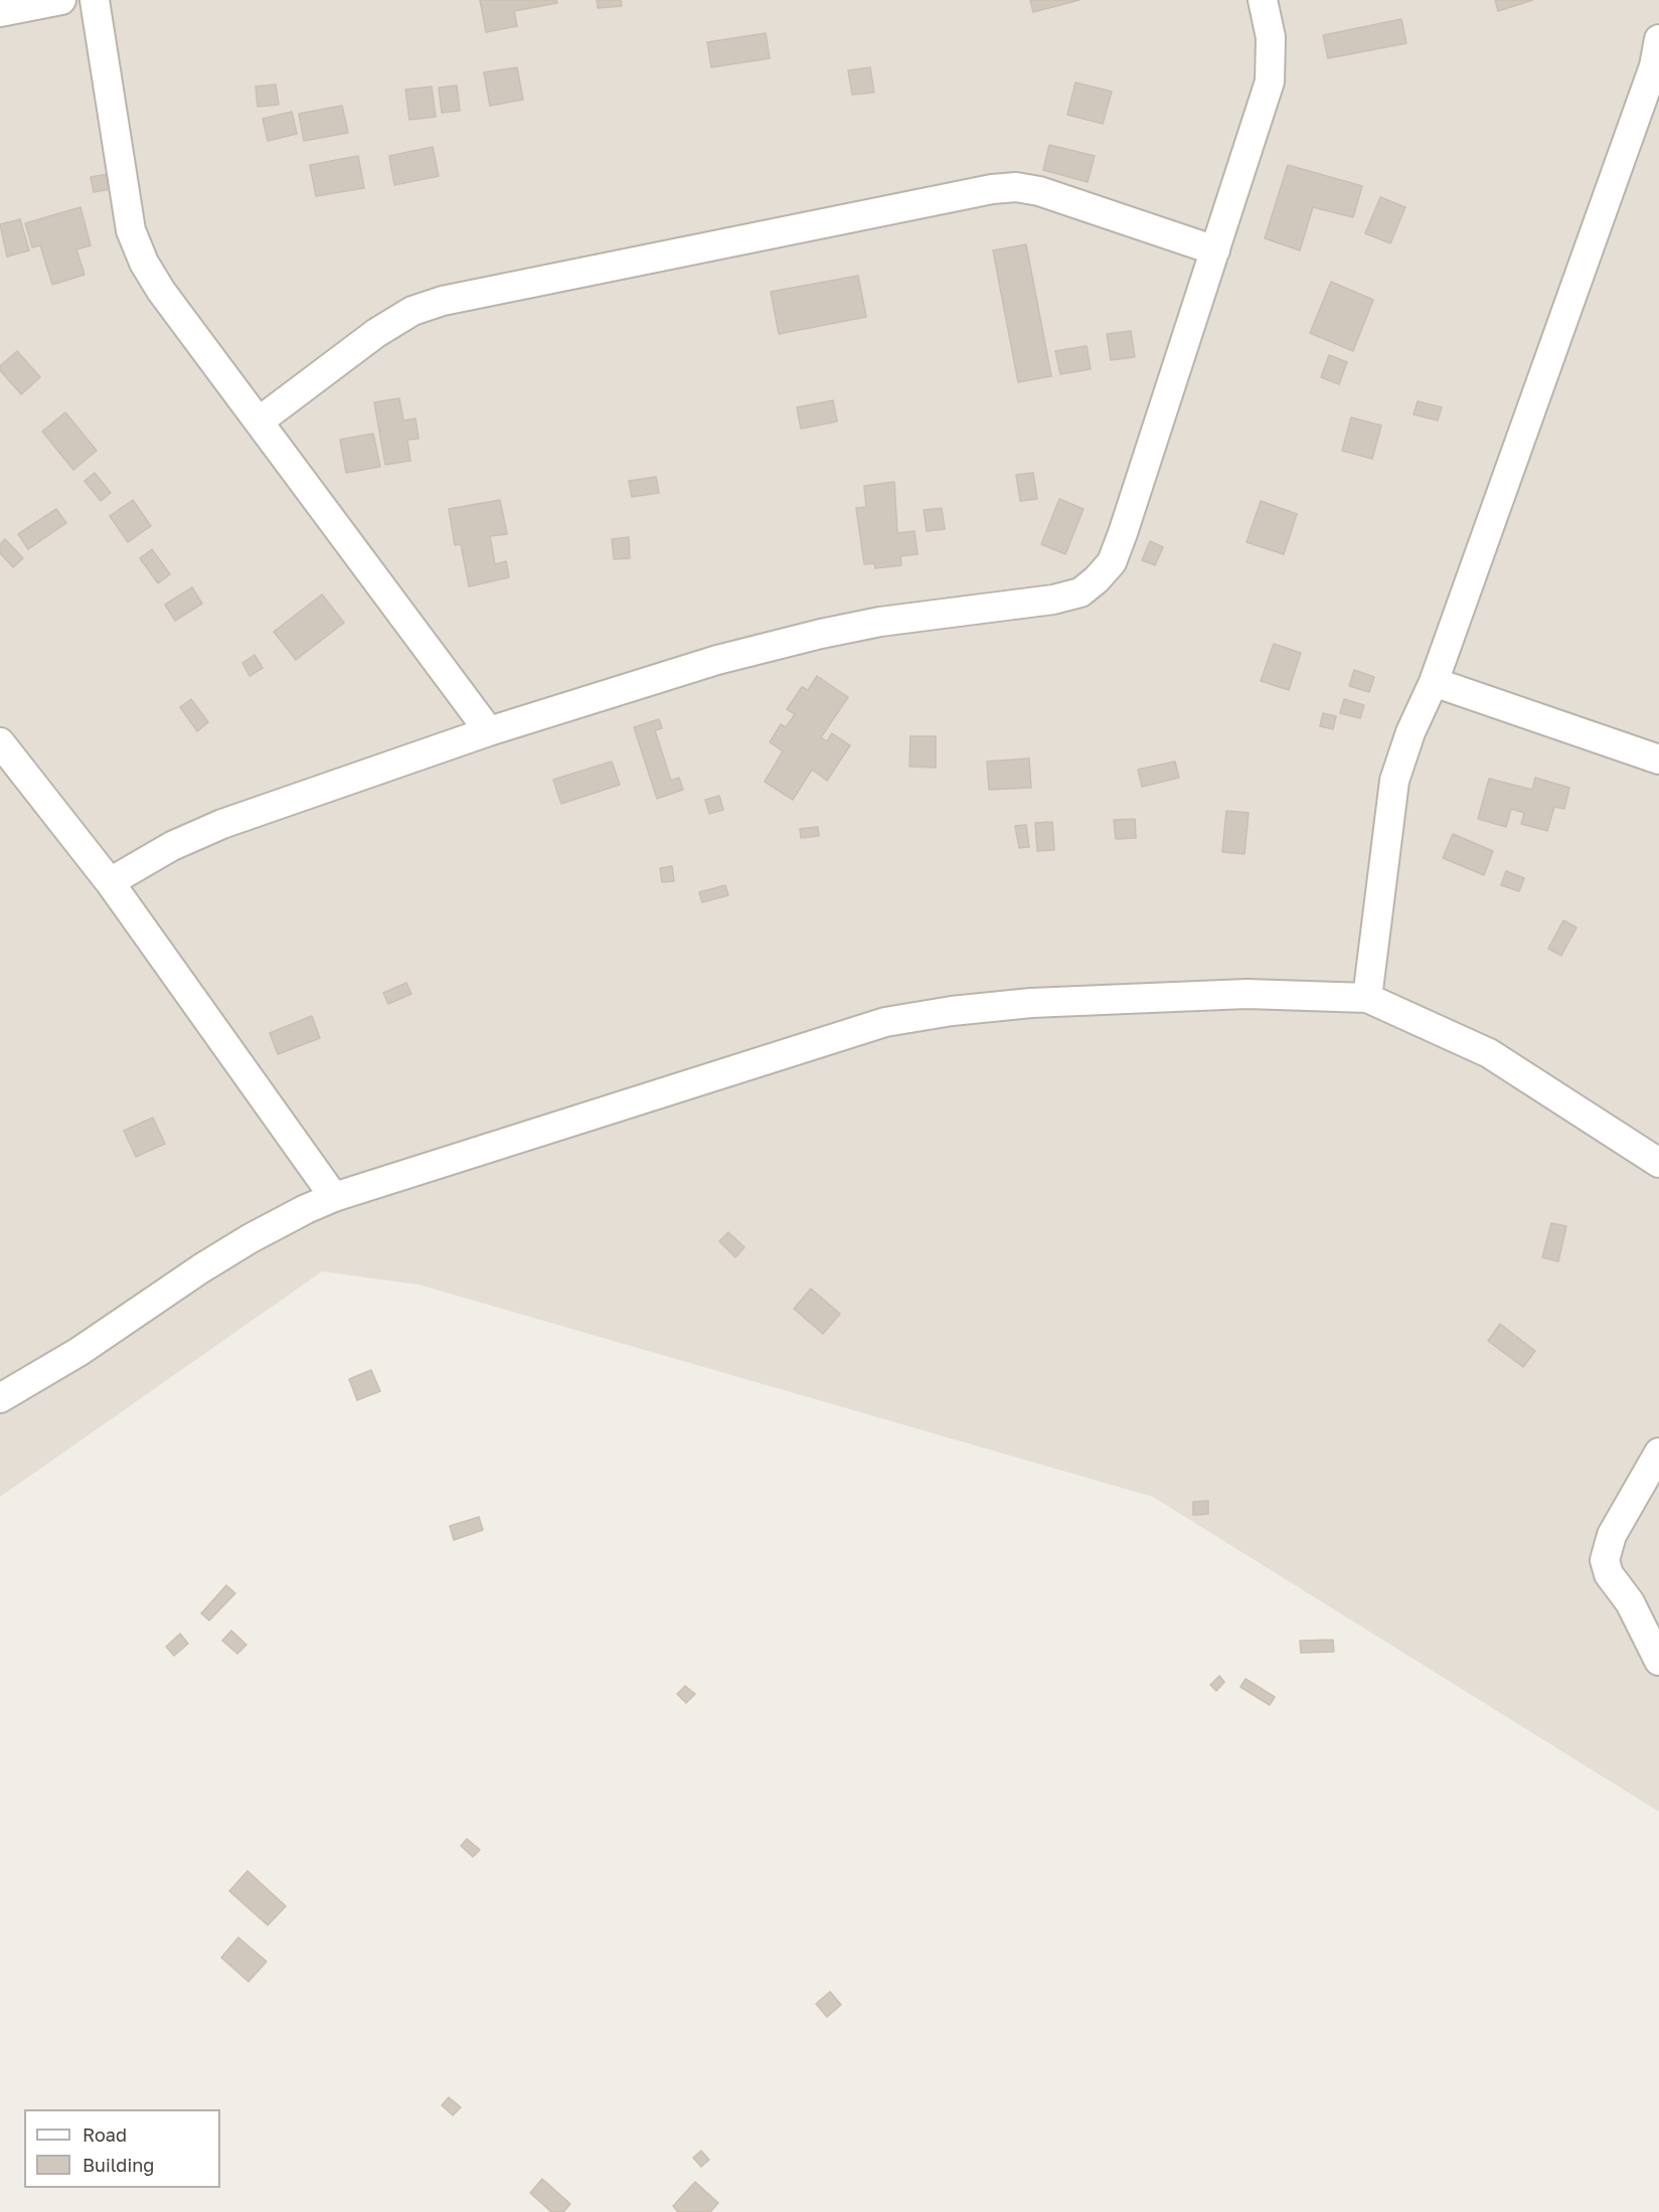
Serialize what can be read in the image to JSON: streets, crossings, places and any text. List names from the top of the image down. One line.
{"legend":["Road","Building"]}
